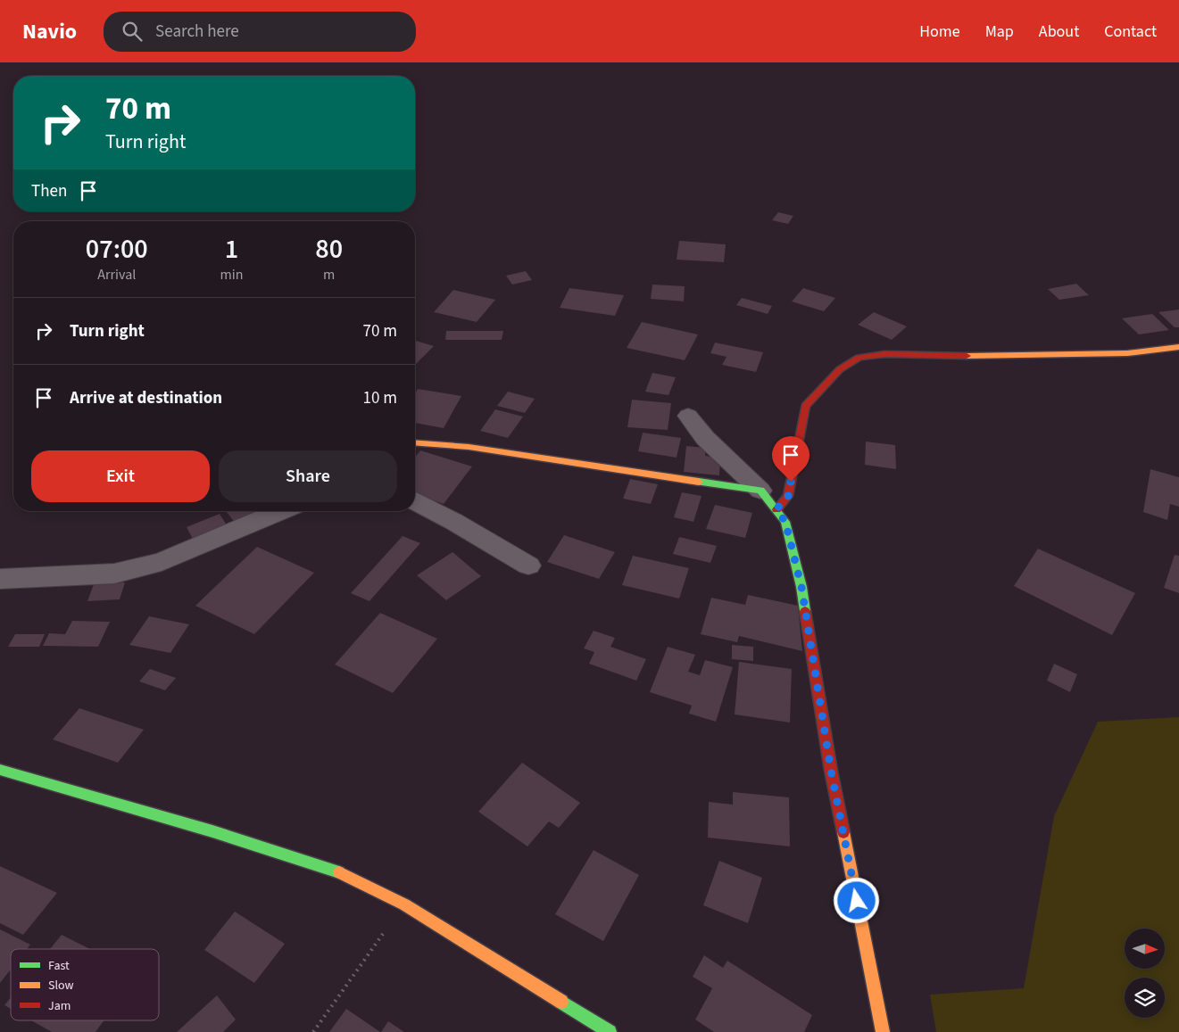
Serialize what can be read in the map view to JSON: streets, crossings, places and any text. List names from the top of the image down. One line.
{"legend":["Fast","Slow","Jam"],"north":"right","page":{"header":"Navio","search":"Search here","nav":["Home","Map","About","Contact"],"turn":["70 m","Turn right"],"then":"Then","eta":["07:00","Arrival","1","min","80","m"],"list":[{"name":"Turn right","value":"70 m"},{"name":"Arrive at destination","value":"10 m"}],"buttons":["Exit","Share"]}}
